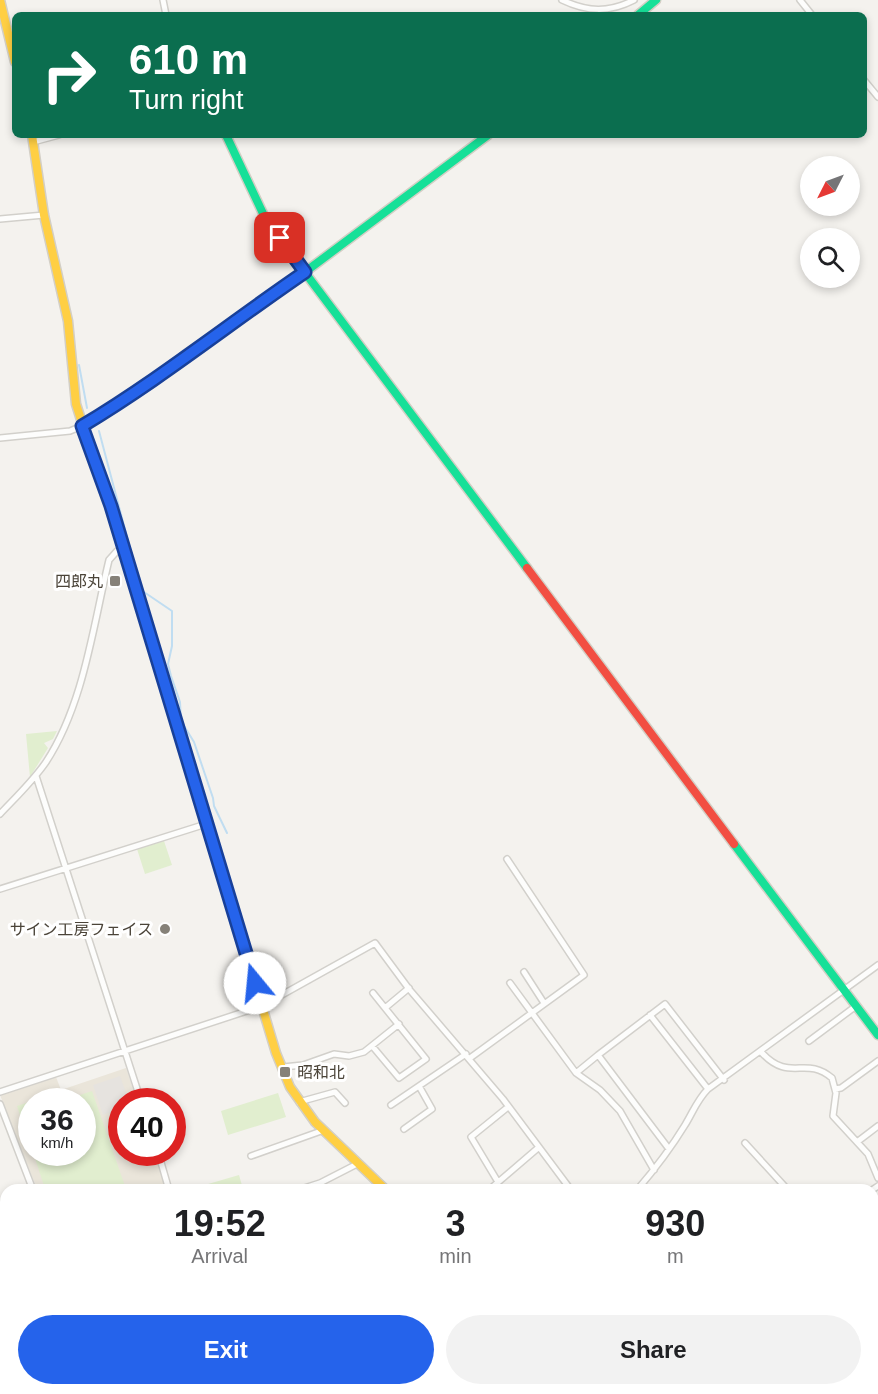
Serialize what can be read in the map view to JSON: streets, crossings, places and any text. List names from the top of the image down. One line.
{"places":{"transit":["四郎丸","昭和北"],"other":["サイン工房フェイス"]},"north":"bottom left","page":{"turn":["610 m","Turn right"],"speed":"36 km/h","limit":"40","eta":["19:52","Arrival","3","min","930","m"],"buttons":["Exit","Share"]}}
